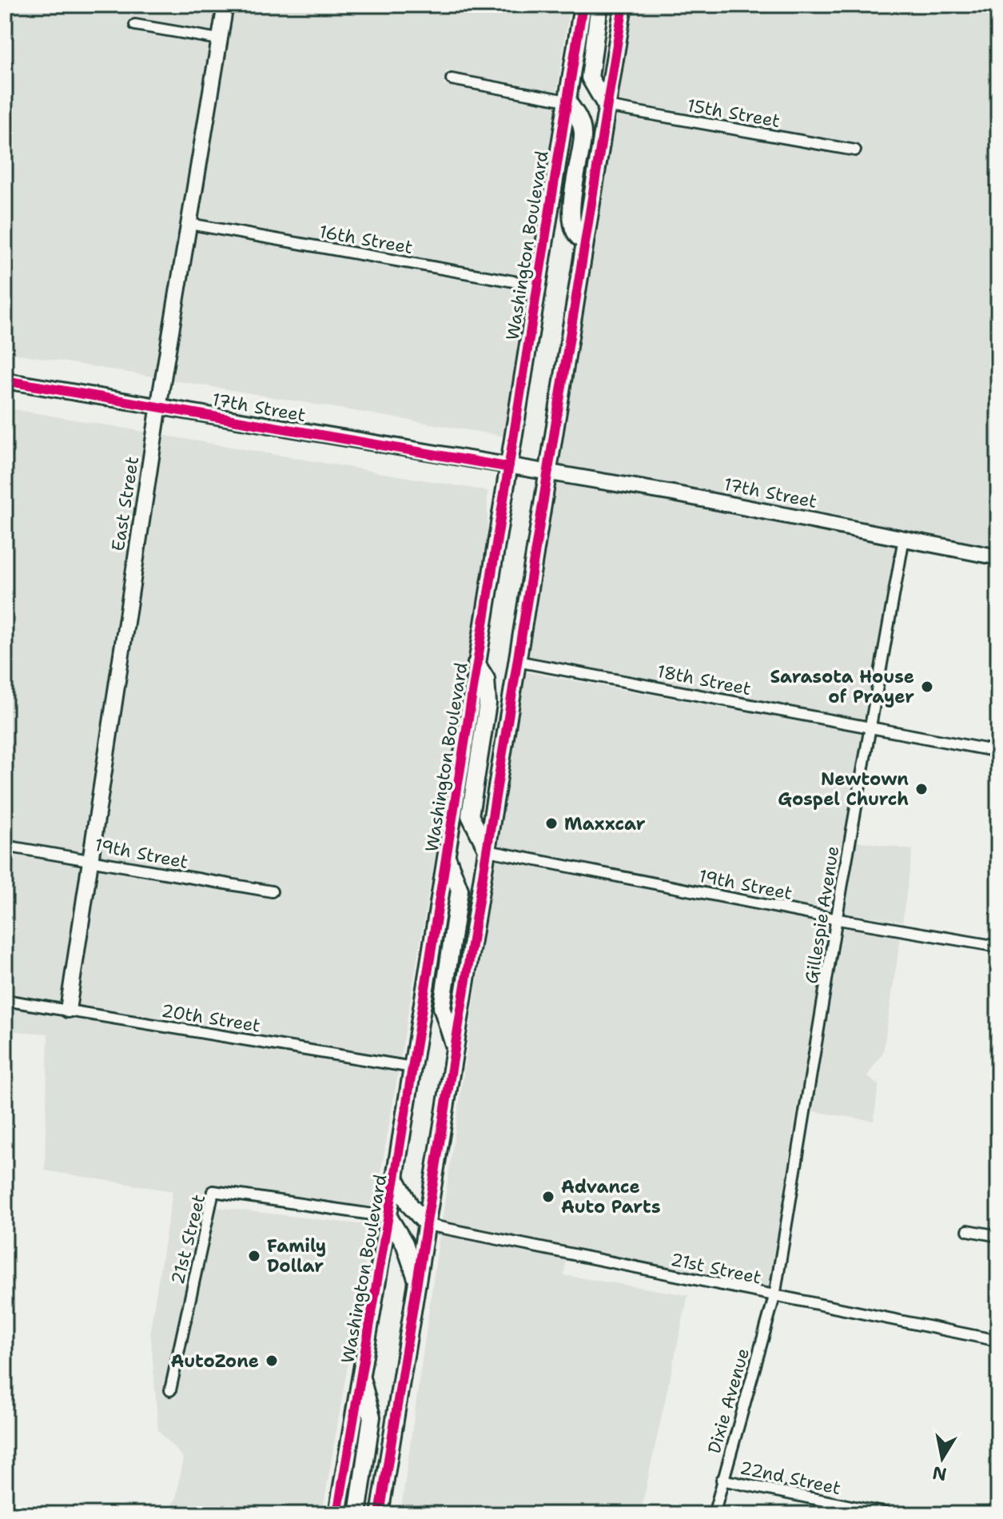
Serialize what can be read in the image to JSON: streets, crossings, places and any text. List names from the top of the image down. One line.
{"streets":{"main road":["Washington Boulevard"],"street":["15th Street","16th Street","17th Street","East Street","18th Street","19th Street","Gillespie Avenue","20th Street","21st Street","Dixie Avenue","22nd Street"]},"crossings":[["16th Street","Washington Boulevard"],["16th Street","East Street"],["Washington Boulevard","17th Street"],["Washington Boulevard","20th Street"],["Washington Boulevard","21st Street"],["17th Street","East Street"],["17th Street","Gillespie Avenue"],["East Street","19th Street"],["East Street","20th Street"],["18th Street","Gillespie Avenue"],["19th Street","Gillespie Avenue"],["Gillespie Avenue","21st Street"],["Gillespie Avenue","Dixie Avenue"],["21st Street","Dixie Avenue"],["Dixie Avenue","22nd Street"]],"places":["Sarasota House of Prayer","Newtown Gospel Church","Maxxcar","Advance Auto Parts","Family Dollar","AutoZone"],"north":"bottom"}
